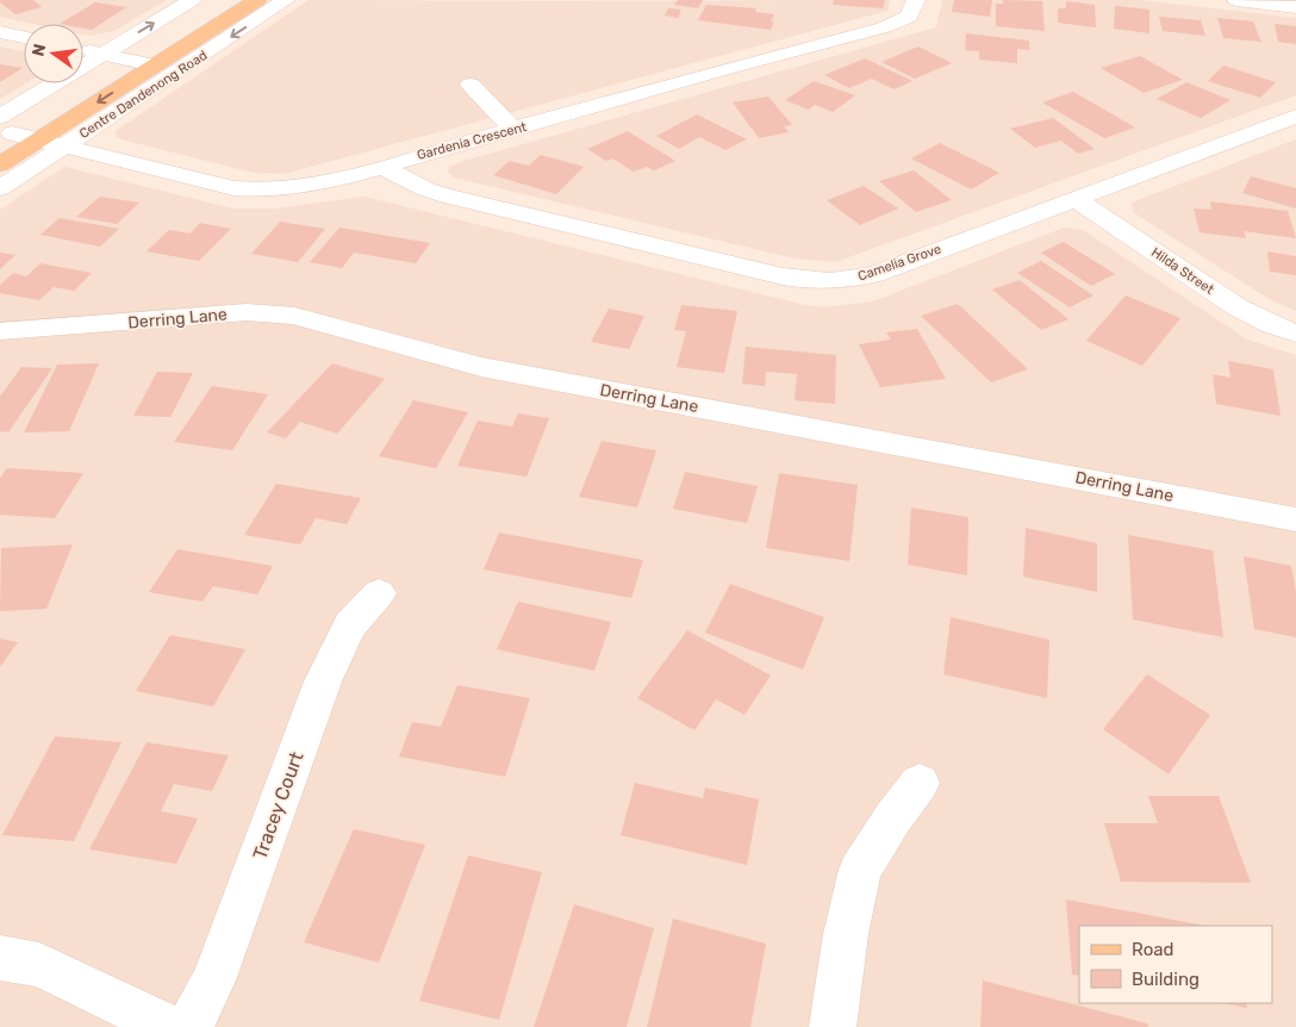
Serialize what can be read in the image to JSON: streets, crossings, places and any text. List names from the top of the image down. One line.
{"streets":{"main road":["Centre Dandenong Road"],"street":["Gardenia Crescent","Camelia Grove","Hilda Street","Derring Lane","Tracey Court"]},"crossings":[["Centre Dandenong Road","Gardenia Crescent"],["Gardenia Crescent","Camelia Grove"],["Camelia Grove","Hilda Street"]],"legend":["Road","Building"],"north":"left"}
